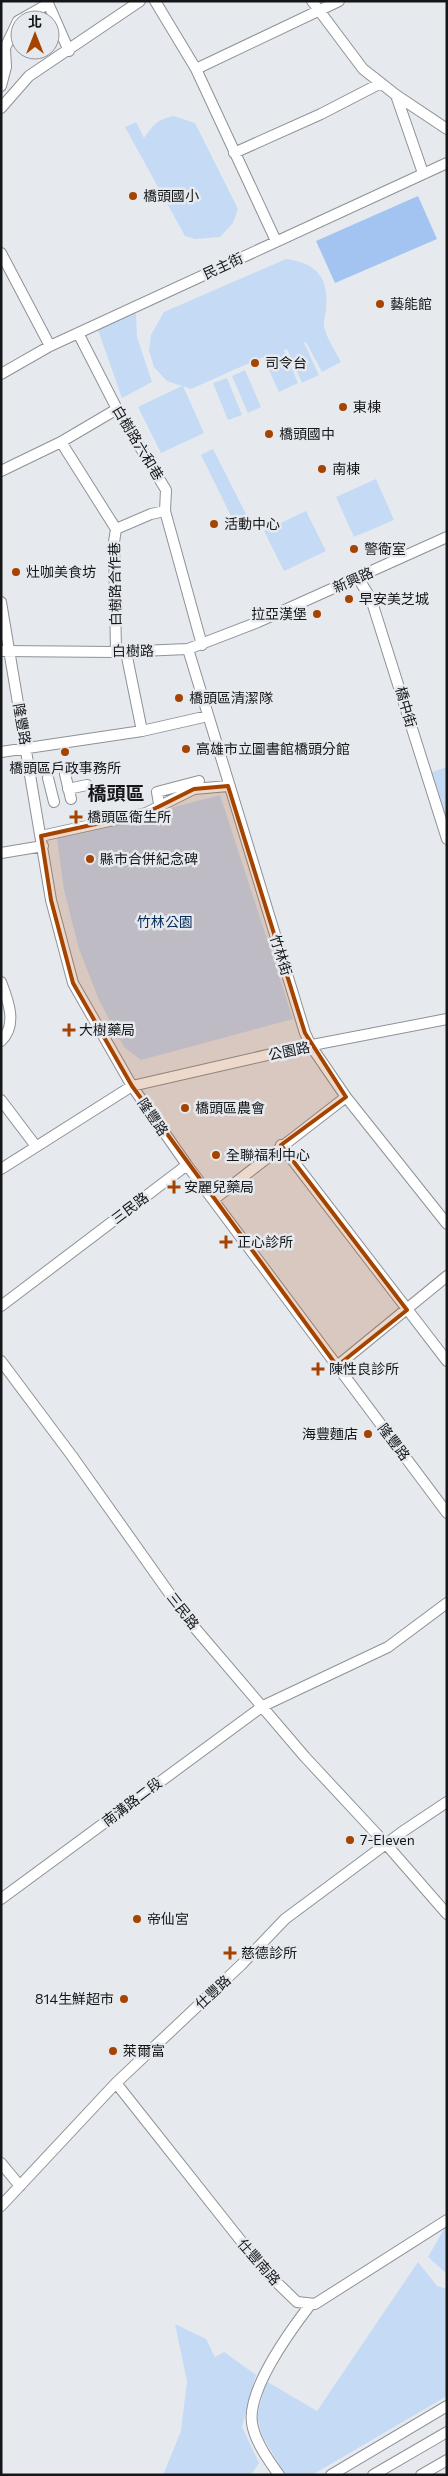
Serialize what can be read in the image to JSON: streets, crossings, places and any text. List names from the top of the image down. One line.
{"streets":{"street":["民主街","白樹路六和巷","新興路","白樹路合作巷","白樹路","橋中街","隆豐路","竹林街","公園路","三民路","南溝路二段","仕豐路","仕豐南路"]},"crossings":[["民主街","白樹路六和巷"],["白樹路六和巷","白樹路"],["新興路","白樹路"],["新興路","橋中街"],["白樹路合作巷","白樹路"],["白樹路","隆豐路"],["白樹路","竹林街"],["隆豐路","公園路"],["隆豐路","三民路"],["竹林街","公園路"],["三民路","南溝路二段"],["三民路","仕豐路"],["仕豐路","仕豐南路"]],"districts":["橋頭區"],"parks":["竹林公園"],"places":{"other":["橋頭國小","藝能館","司令台","東棟","橋頭國中","南棟","活動中心","警衛室","灶咖美食坊","早安美芝城","拉亞漢堡","橋頭區清潔隊","高雄市立圖書館橋頭分館","橋頭區戶政事務所","縣市合併紀念碑","橋頭區農會","全聯福利中心","海豐麵店","7-Eleven","帝仙宮","814生鮮超市","萊爾富"],"health":["橋頭區衛生所","大樹藥局","安麗兒藥局","正心診所","陳性良診所","慈德診所"]},"north":"top"}
